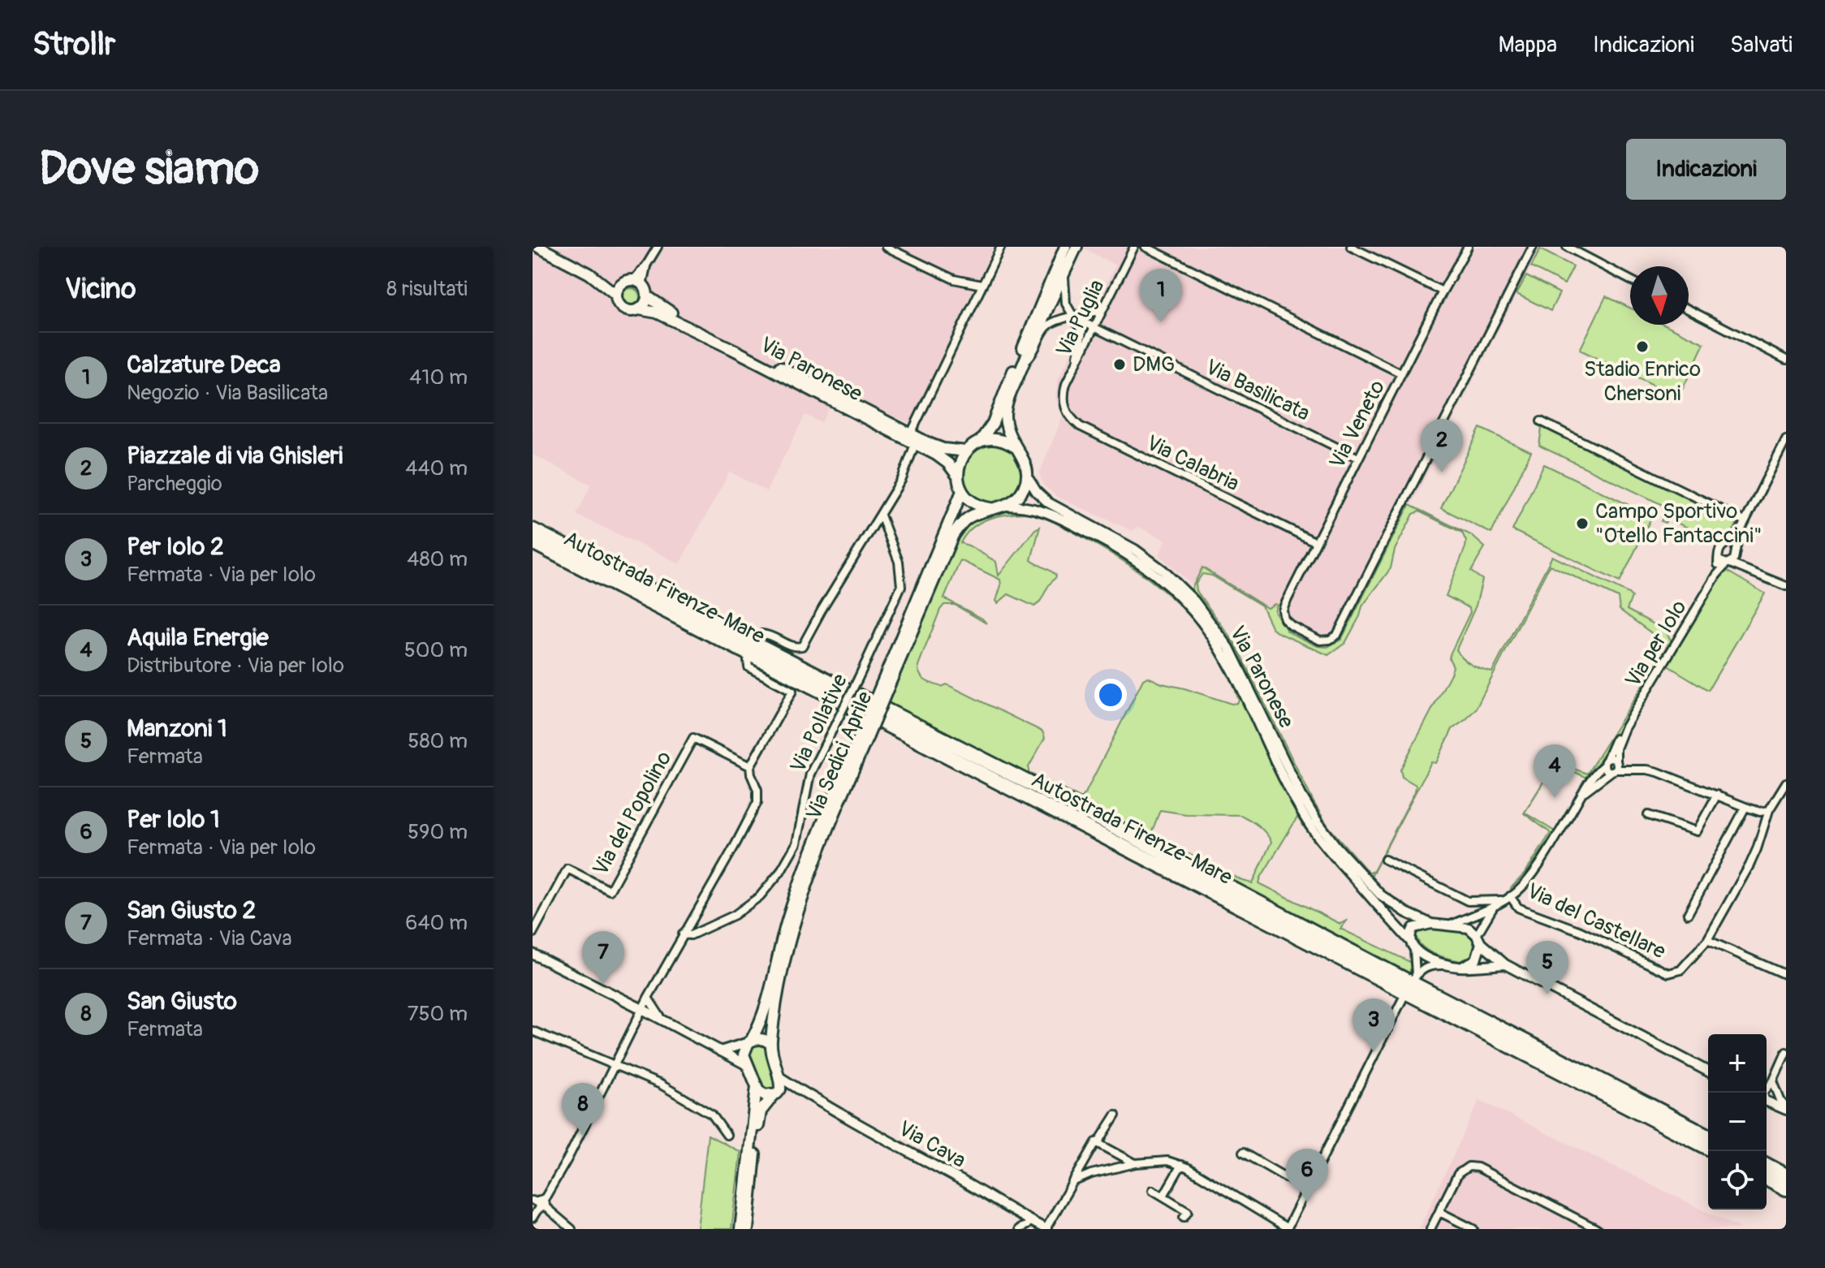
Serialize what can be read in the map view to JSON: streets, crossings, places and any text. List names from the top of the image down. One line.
{"streets":{"highway":["Autostrada Firenze-Mare"],"main road":["Via Paronese","Via Sedici Aprile"],"street":["Via Puglia","Via Basilicata","Via Veneto","Via Calabria","Via per Iolo","Via Pollative","Via del Popolino","Via del Castellare","Via Cava"]},"crossings":[["Via Puglia","Via Basilicata"],["Via Puglia","Via Calabria"],["Via Paronese","Via per Iolo"],["Via Paronese","Via Sedici Aprile"],["Via Basilicata","Via Veneto"],["Via Veneto","Via Calabria"],["Via per Iolo","Via del Castellare"],["Via Pollative","Via del Popolino"]],"places":["Stadio Enrico Chersoni","DMG","Campo Sportivo \"Otello Fantaccini\""],"north":"bottom","page":{"header":"Strollr","nav":["Mappa","Indicazioni","Salvati"],"buttons":"Indicazioni","title":"Dove siamo","heading":["Vicino","8 risultati"],"pins":["1","2","4","7","5","3","8","6"],"list":[{"mark":"1","name":"Calzature Deca","note":"Negozio · Via Basilicata","value":"410 m"},{"mark":"2","name":"Piazzale di via Ghisleri","note":"Parcheggio","value":"440 m"},{"mark":"3","name":"Per Iolo 2","note":"Fermata · Via per Iolo","value":"480 m"},{"mark":"4","name":"Aquila Energie","note":"Distributore · Via per Iolo","value":"500 m"},{"mark":"5","name":"Manzoni 1","note":"Fermata","value":"580 m"},{"mark":"6","name":"Per Iolo 1","note":"Fermata · Via per Iolo","value":"590 m"},{"mark":"7","name":"San Giusto 2","note":"Fermata · Via Cava","value":"640 m"},{"mark":"8","name":"San Giusto","note":"Fermata","value":"750 m"}],"map_buttons":["+","−"]}}
